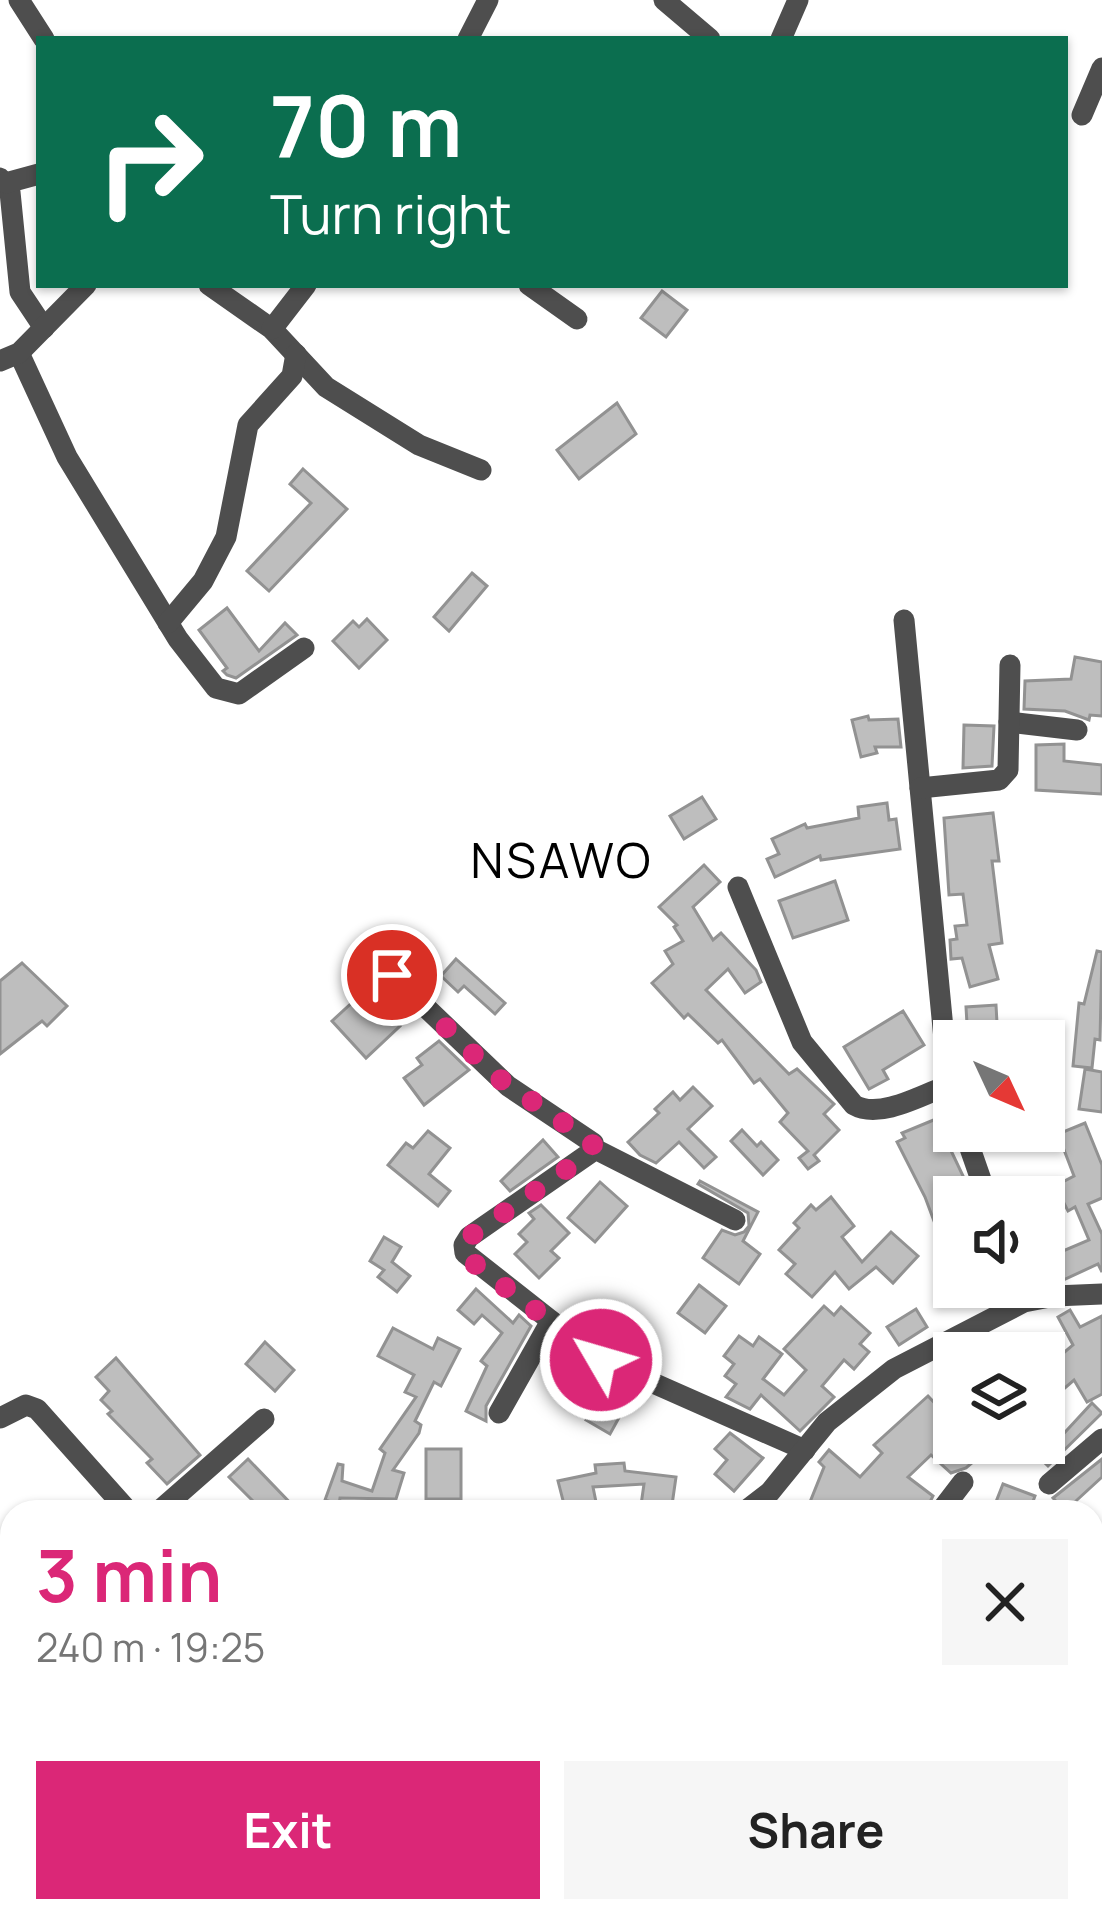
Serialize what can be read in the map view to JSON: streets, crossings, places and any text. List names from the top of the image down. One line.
{"districts":["NSAWO"],"north":"bottom right","page":{"turn":["70 m","Turn right"],"heading":["3 min","240 m · 19:25"],"buttons":["Exit","Share"]}}
